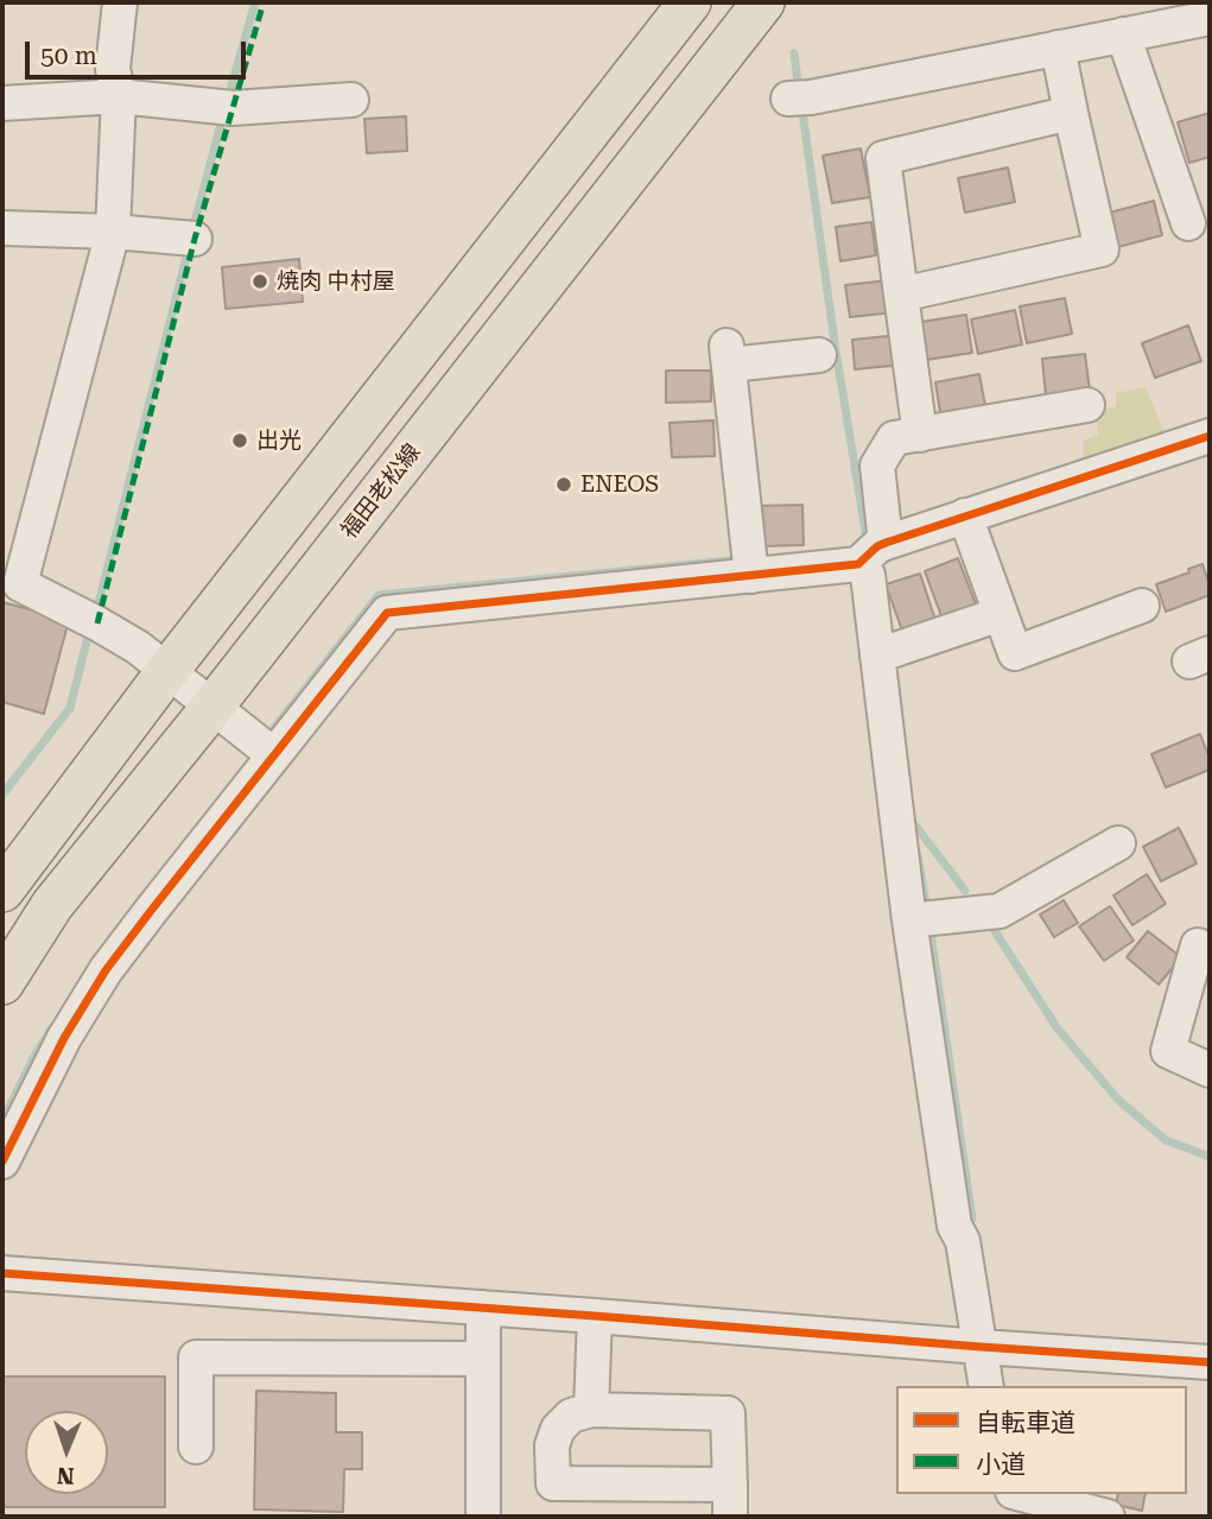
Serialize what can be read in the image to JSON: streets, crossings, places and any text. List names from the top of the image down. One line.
{"streets":{"main road":["福田老松線"]},"places":["焼肉 中村屋","出光","ENEOS"],"legend":["自転車道","小道"],"scale_bar":"50 m","north":"bottom"}
